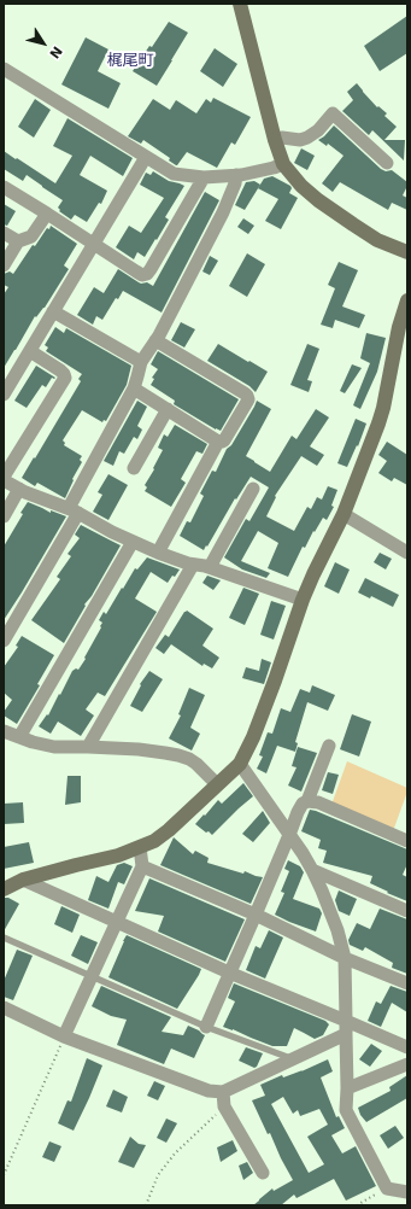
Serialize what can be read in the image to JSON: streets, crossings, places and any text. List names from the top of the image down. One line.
{"districts":["梶尾町"],"north":"bottom right"}
